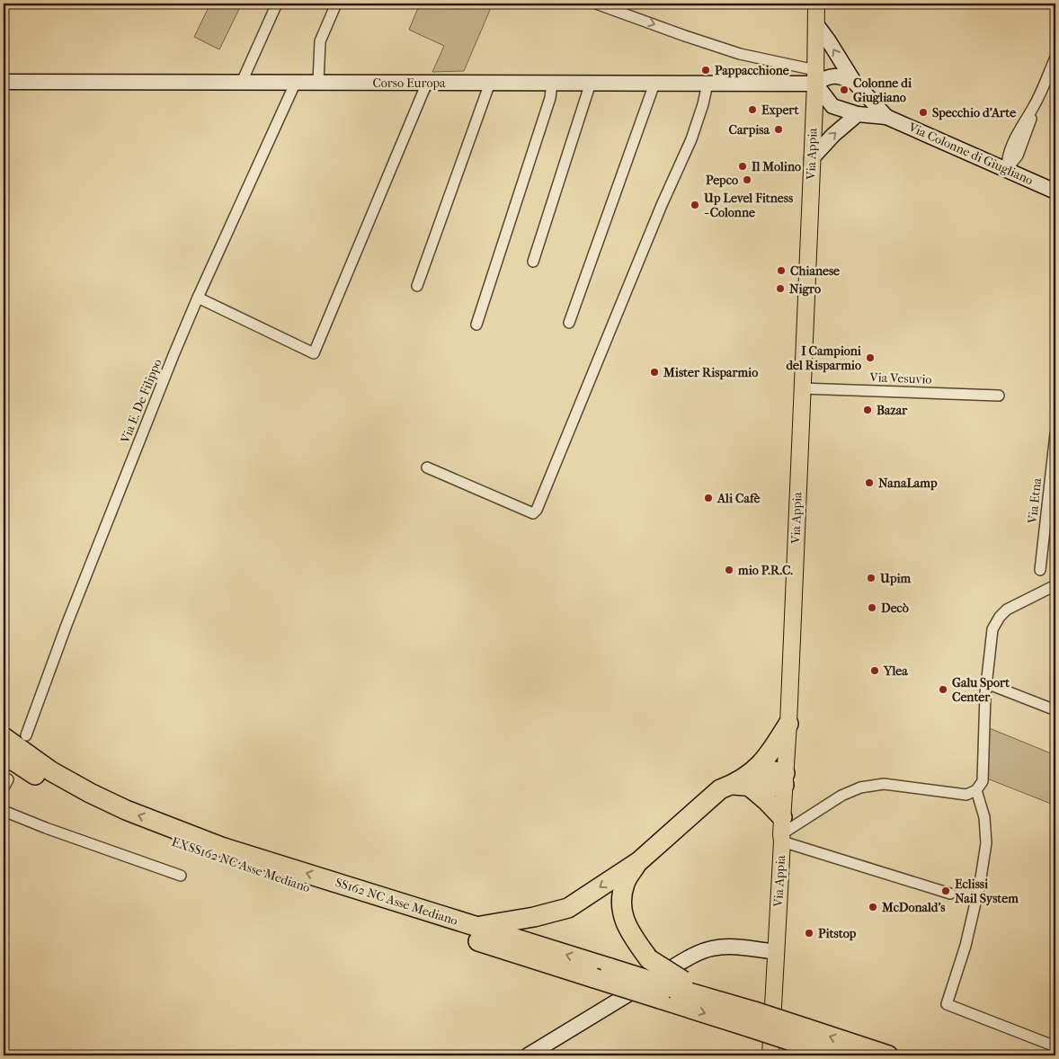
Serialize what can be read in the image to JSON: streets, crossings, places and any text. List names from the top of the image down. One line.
{"streets":{"highway":["EXSS162 NC Asse Mediano","SS162 NC Asse Mediano"],"main road":["Corso Europa","Via Appia","Via Colonne di Giugliano"],"street":["Via Vesuvio","Via E. De Filippo","Via Etna"]},"crossings":[["Corso Europa","Via Appia"],["Corso Europa","Via Colonne di Giugliano"],["Corso Europa","Via E. De Filippo"],["Via Appia","Via Colonne di Giugliano"],["Via Appia","Via Vesuvio"],["EXSS162 NC Asse Mediano","SS162 NC Asse Mediano"]],"places":["Pappacchione","Colonne di Giugliano","Expert","Specchio d'Arte","Carpisa","Il Molino","Pepco","Up Level Fitness - Colonne","Chianese","Nigro","I Campioni del Risparmio","Mister Risparmio","Bazar","NanaLamp","Ali Cafè","mio P.R.C.","Upim","Decò","Ylea","Galu Sport Center","Eclissi Nail System","McDonald's","Pitstop"]}
